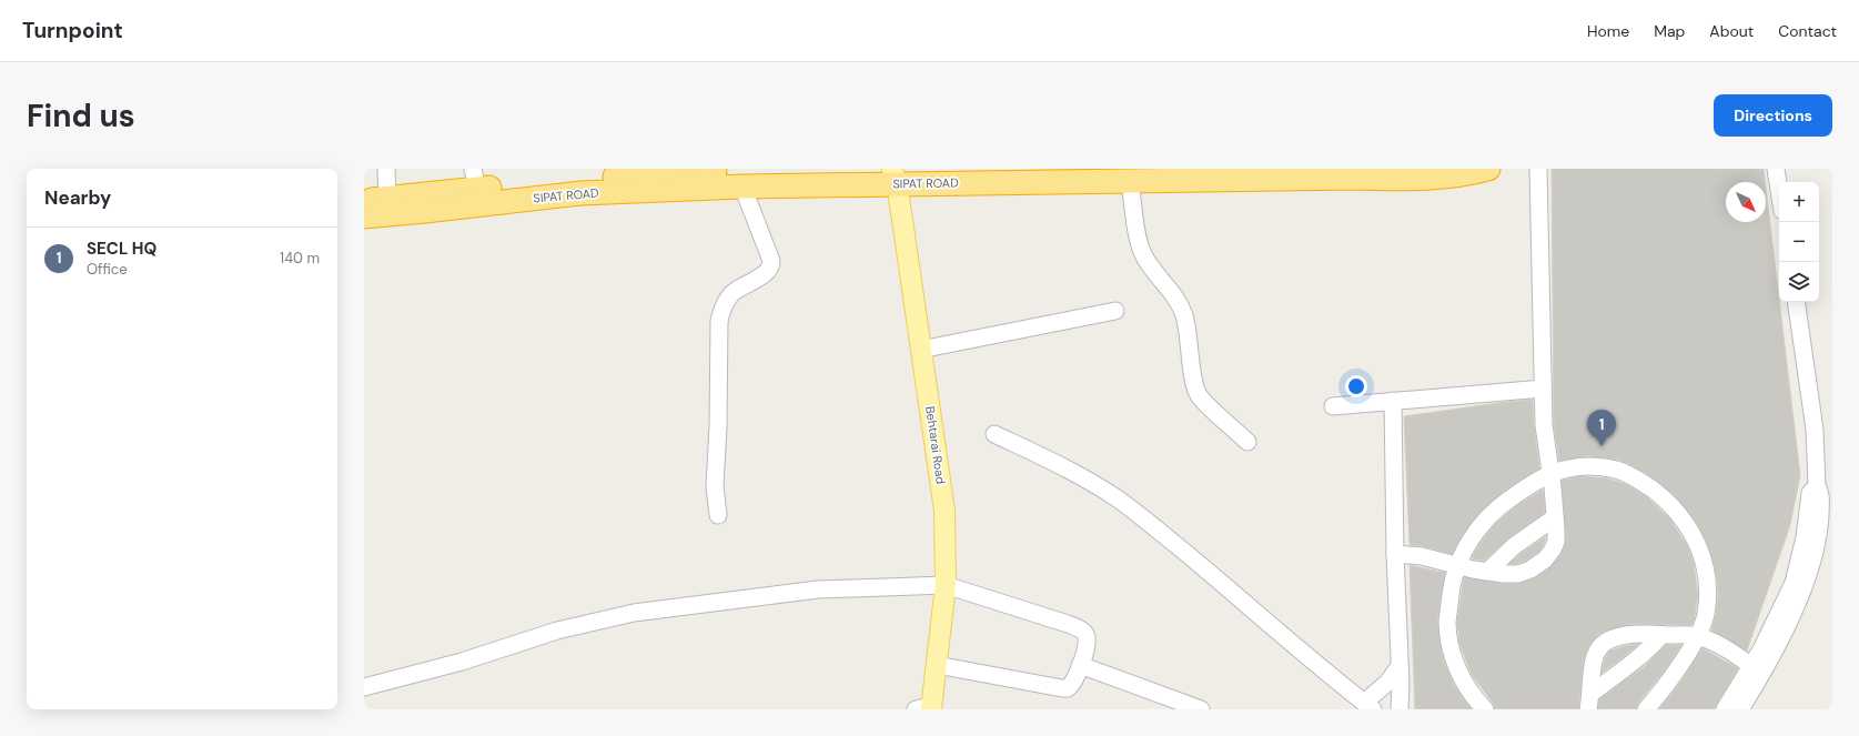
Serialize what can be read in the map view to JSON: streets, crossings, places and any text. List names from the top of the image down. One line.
{"streets":{"highway":["SIPAT ROAD"],"main road":["Behtarai Road"]},"crossings":[["SIPAT ROAD","Behtarai Road"]],"north":"bottom right","page":{"header":"Turnpoint","nav":["Home","Map","About","Contact"],"buttons":"Directions","title":"Find us","heading":"Nearby","map_buttons":["+","−"],"list":[{"mark":"1","name":"SECL HQ","note":"Office","value":"140 m"}],"pins":"1"}}
